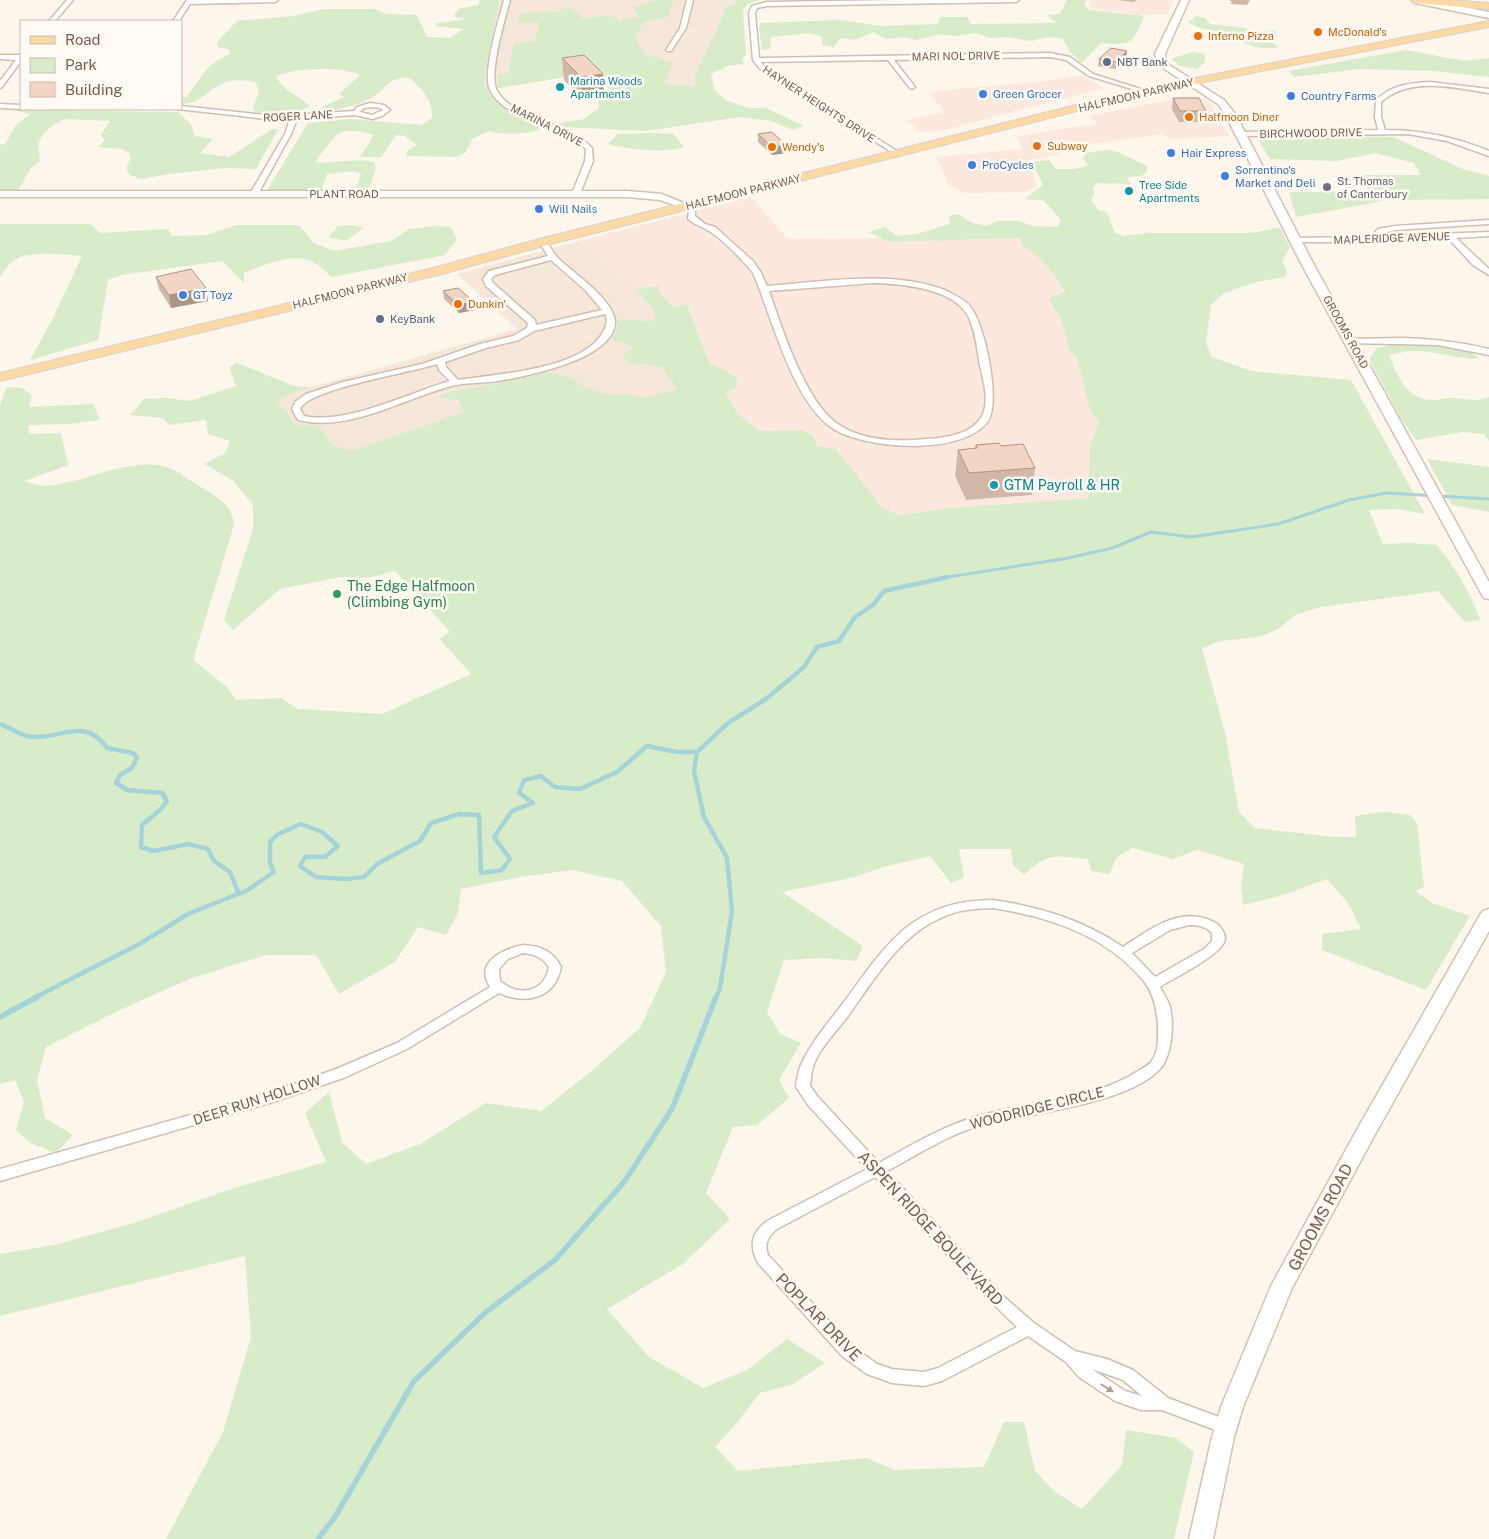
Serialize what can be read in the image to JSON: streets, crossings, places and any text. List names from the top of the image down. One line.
{"streets":{"main road":["HALFMOON PARKWAY"],"street":["MARI NOL DRIVE","HAYNER HEIGHTS DRIVE","ROGER LANE","MARINA DRIVE","BIRCHWOOD DRIVE","PLANT ROAD","MAPLERIDGE AVENUE","GROOMS ROAD","DEER RUN HOLLOW","WOODRIDGE CIRCLE","ASPEN RIDGE BOULEVARD","POPLAR DRIVE"]},"crossings":[["MARI NOL DRIVE","HALFMOON PARKWAY"],["MARI NOL DRIVE","HAYNER HEIGHTS DRIVE"],["HALFMOON PARKWAY","HAYNER HEIGHTS DRIVE"],["HALFMOON PARKWAY","PLANT ROAD"],["HALFMOON PARKWAY","GROOMS ROAD"],["MARINA DRIVE","PLANT ROAD"],["BIRCHWOOD DRIVE","GROOMS ROAD"],["MAPLERIDGE AVENUE","GROOMS ROAD"],["GROOMS ROAD","ASPEN RIDGE BOULEVARD"],["WOODRIDGE CIRCLE","ASPEN RIDGE BOULEVARD"],["WOODRIDGE CIRCLE","POPLAR DRIVE"],["ASPEN RIDGE BOULEVARD","POPLAR DRIVE"]],"places":["McDonald's","Inferno Pizza","NBT Bank","Marina Woods Apartments","Green Grocer","Country Farms","Halfmoon Diner","Subway","Wendy's","Hair Express","ProCycles","Sorrentino's Market and Deli","St. Thomas of Canterbury","Tree Side Apartments","Will Nails","GT Toyz","Dunkin'","KeyBank","GTM Payroll & HR","The Edge Halfmoon (Climbing Gym)"],"legend":["Road","Park","Building"]}
